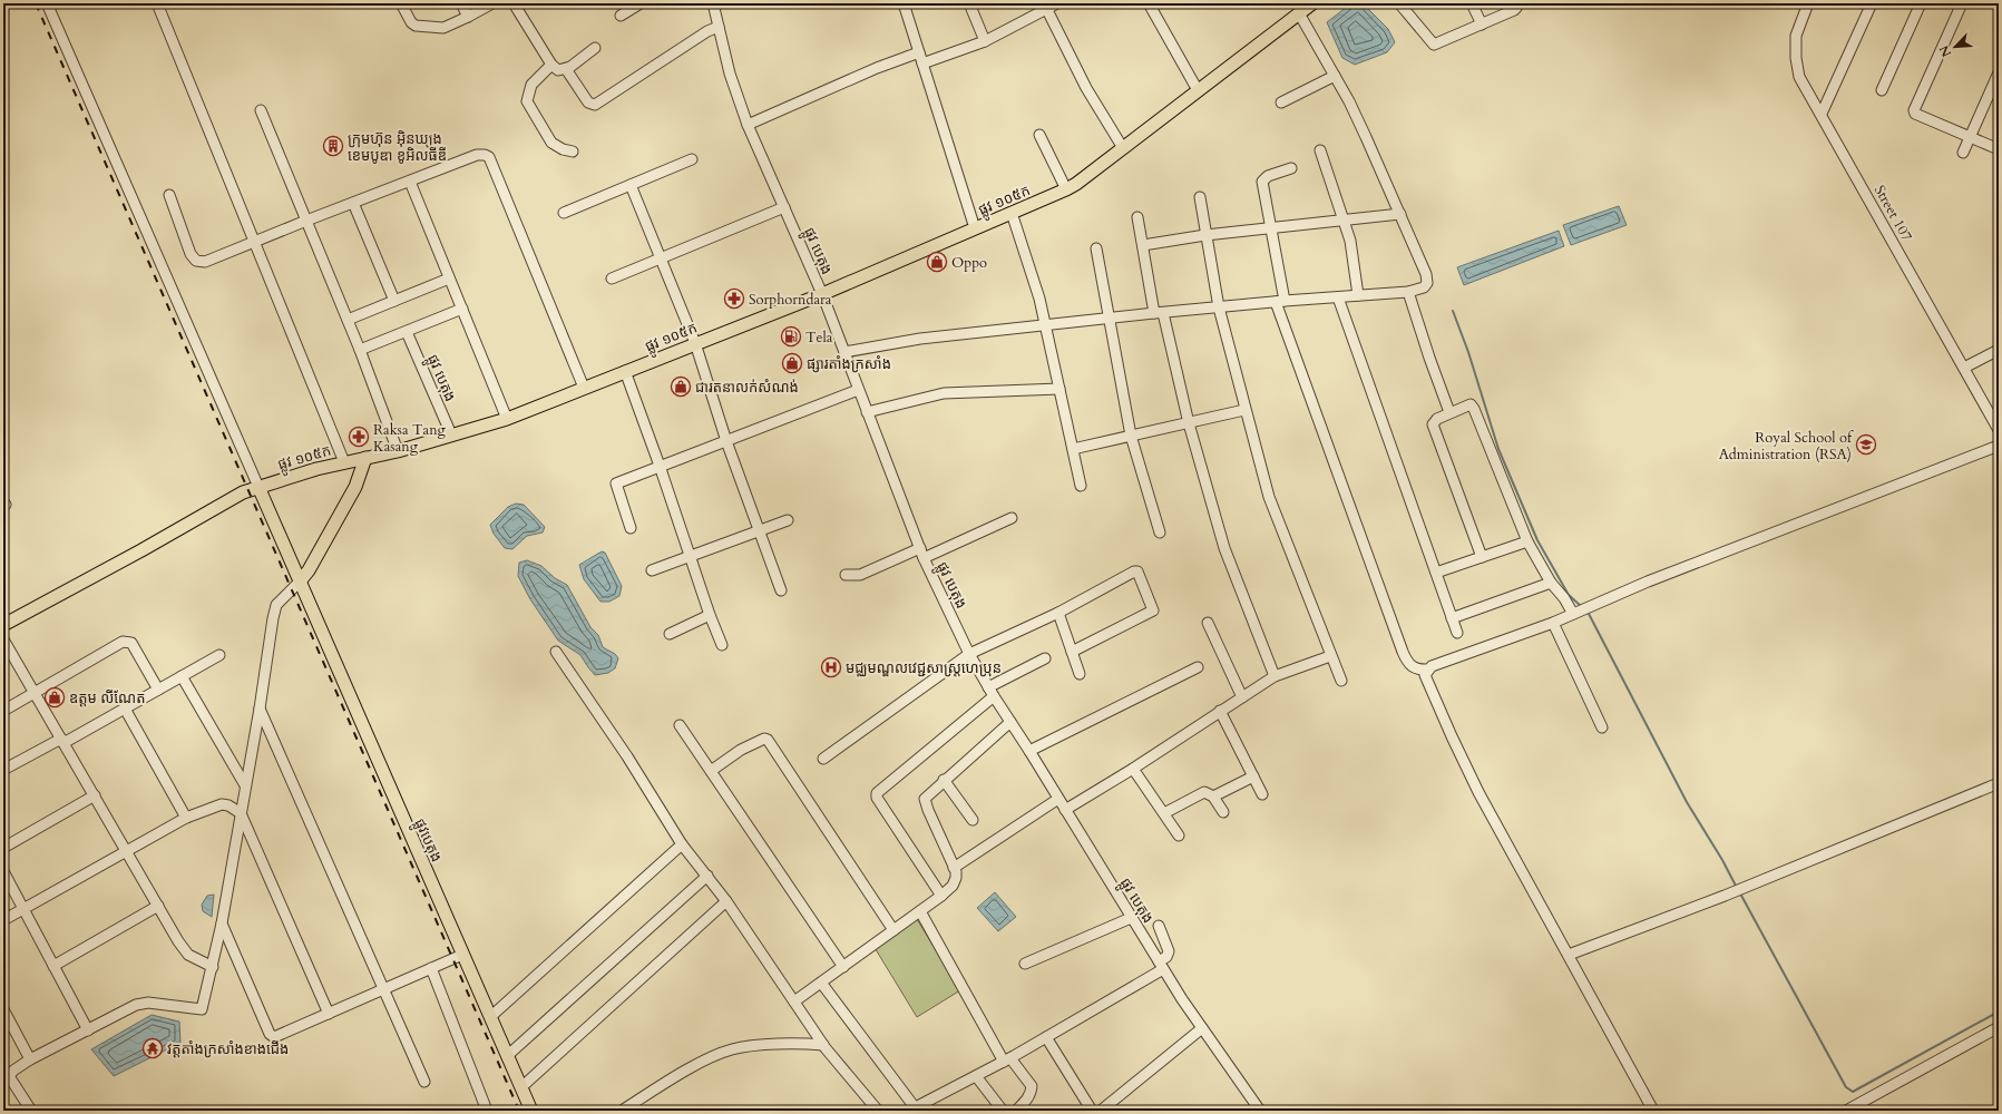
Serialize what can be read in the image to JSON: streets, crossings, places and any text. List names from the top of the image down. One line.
{"streets":{"main road":["ផ្លូវ ១០៥ក","ផ្លូវបេតុង"],"street":["Street 107","ផ្លូវ បេតុង"]},"crossings":[["ផ្លូវ ១០៥ក","ផ្លូវ បេតុង"],["ផ្លូវ ១០៥ក","ផ្លូវបេតុង"]],"places":{"building":["ក្រុមហ៊ុន អ៊ិនឃ្យុង ខេមបូឌា ខូអិលធីឌី"],"shop":["Oppo","ផ្សារតាំងក្រសាំង","ជារតនាលក់សំណង់","ឧត្តម លីណែត"],"pharmacy":["Sorphorndara","Raksa Tang Kasang"],"fuel station":["Tela"],"school or university":["Royal School of Administration (RSA)"],"hospital":["មជ្ឈមណ្ឌលវេជ្ជសាស្ត្រហេប្រុន"],"temple":["វត្តតាំងក្រសាំងខាងជើង"]},"north":"bottom left"}
